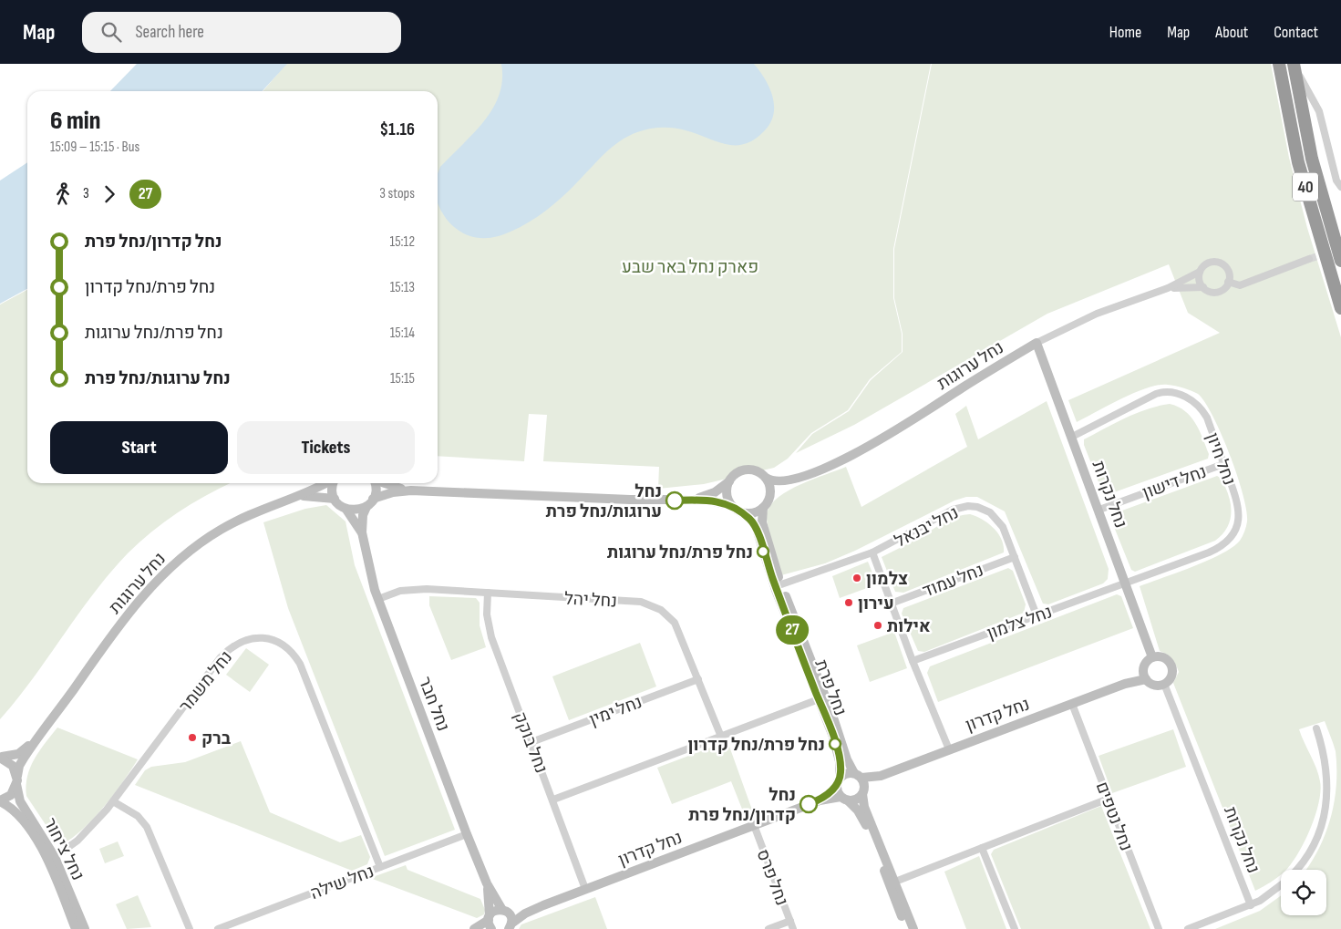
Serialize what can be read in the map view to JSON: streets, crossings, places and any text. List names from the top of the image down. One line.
{"streets":{"highway":["40"],"street":["נחל ערוגות","נחל חיון","נחל דישון","נחל נקרות","נחל יבנאל","נחל עמוד","נחל יהל","נחל צלמון","נחל משמר","נחל פרת","נחל חבר","נחל ימין","נחל קדרון","נחל בוקק","נחל נטפים","נחל ציחור","נחל פרס","נחל שילה"]},"crossings":[["נחל ערוגות","נחל נקרות"],["נחל ערוגות","נחל פרת"],["נחל ערוגות","נחל חבר"],["נחל ערוגות","נחל ציחור"],["נחל חיון","נחל דישון"],["נחל חיון","נחל נקרות"],["נחל חיון","נחל צלמון"],["נחל דישון","נחל נקרות"],["נחל נקרות","נחל צלמון"],["נחל נקרות","נחל קדרון"],["נחל יבנאל","נחל עמוד"],["נחל יבנאל","נחל צלמון"],["נחל יבנאל","נחל פרת"],["נחל יהל","נחל חבר"],["נחל יהל","נחל ימין"],["נחל יהל","נחל בוקק"],["נחל משמר","נחל ציחור"],["נחל משמר","נחל שילה"],["נחל פרת","נחל קדרון"],["נחל חבר","נחל קדרון"],["נחל חבר","נחל שילה"],["נחל ימין","נחל בוקק"],["נחל קדרון","נחל בוקק"],["נחל קדרון","נחל נטפים"],["נחל קדרון","נחל פרס"]],"parks":["פארק נחל באר שבע"],"places":["נחל ערוגות/נחל פרת","נחל פרת/נחל ערוגות","צלמון","עירון","אילות","ברק","נחל פרת/נחל קדרון","נחל קדרון/נחל פרת"],"lines":["bus line 27"],"page":{"header":"Map","search":"Search here","nav":["Home","Map","About","Contact"],"on_map":"27","heading":["6 min","15:09 – 15:15 · Bus","$1.16"],"legs":["3","27","3 stops"],"list":[{"name":"נחל קדרון/נחל פרת","value":"15:12"},{"name":"נחל פרת/נחל קדרון","value":"15:13"},{"name":"נחל פרת/נחל ערוגות","value":"15:14"},{"name":"נחל ערוגות/נחל פרת","value":"15:15"}],"buttons":["Start","Tickets"]}}
